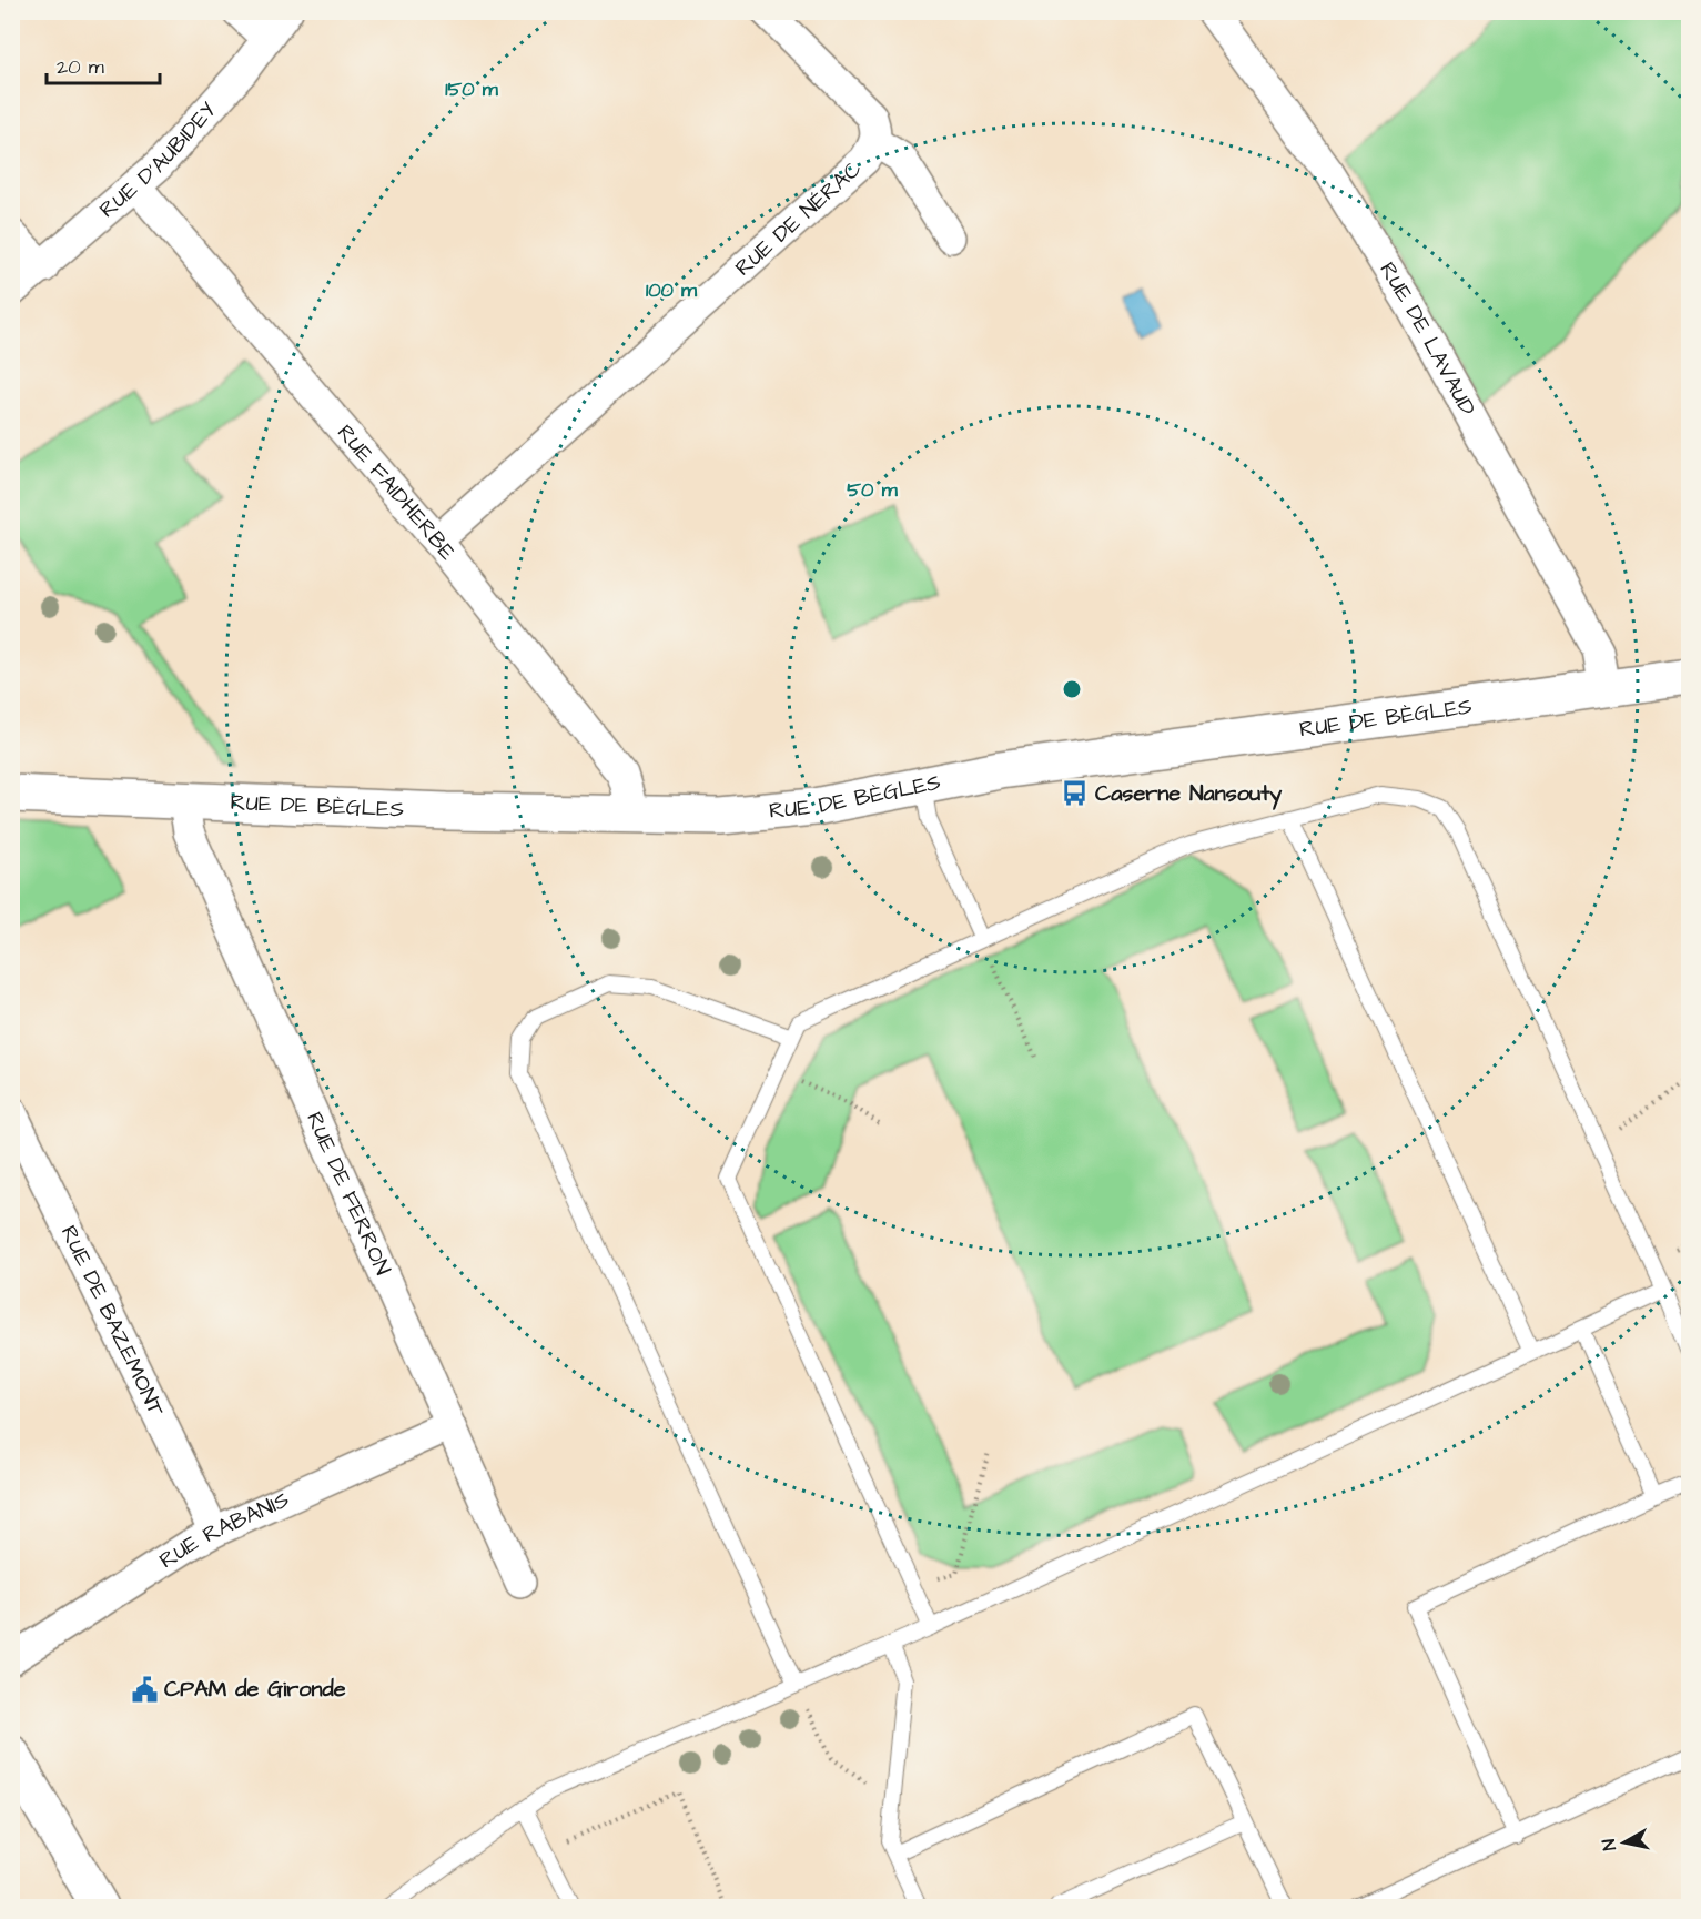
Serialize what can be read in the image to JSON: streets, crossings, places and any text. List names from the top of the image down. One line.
{"streets":{"street":["RUE D'AUBIDEY","RUE DE NÉRAC","RUE DE LAVAUD","RUE FAIDHERBE","RUE DE BÈGLES","RUE DE FERRON","RUE DE BAZEMONT","RUE RABANIS"]},"crossings":[["RUE D'AUBIDEY","RUE FAIDHERBE"],["RUE DE NÉRAC","RUE FAIDHERBE"],["RUE DE LAVAUD","RUE DE BÈGLES"],["RUE FAIDHERBE","RUE DE BÈGLES"],["RUE DE BÈGLES","RUE DE FERRON"],["RUE DE FERRON","RUE RABANIS"],["RUE DE BAZEMONT","RUE RABANIS"]],"places":{"bus stop":["Caserne Nansouty"],"public building":["CPAM de Gironde"]},"scale_bar":"20 m","north":"left","rings":["150 m","100 m","50 m"]}
